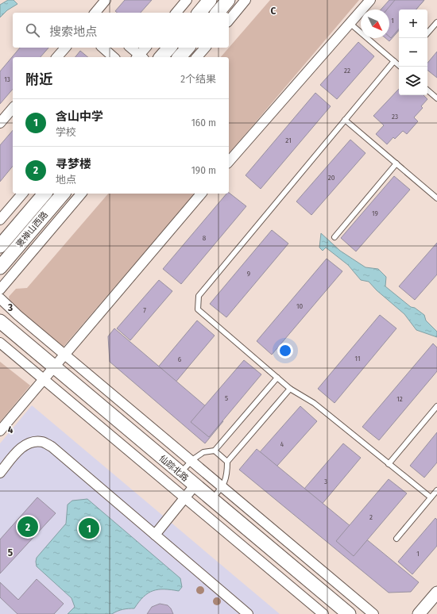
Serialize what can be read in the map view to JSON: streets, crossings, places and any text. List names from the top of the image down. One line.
{"streets":{"main road":["褒禅山西路","仙踪北路"]},"house_numbers":["1","22","13","23","21","20","19","8","9","10","7","11","6","5","12","4","3","2","1"],"north":"bottom right","page":{"map_buttons":["+","−"],"search":"搜索地点","heading":["附近","2个结果"],"list":[{"mark":"1","name":"含山中学","note":"学校","value":"160 m"},{"mark":"2","name":"寻梦楼","note":"地点","value":"190 m"}],"pins":["2","1"]},"grid":{"columns":["C"],"rows":["3","4","5"]}}
